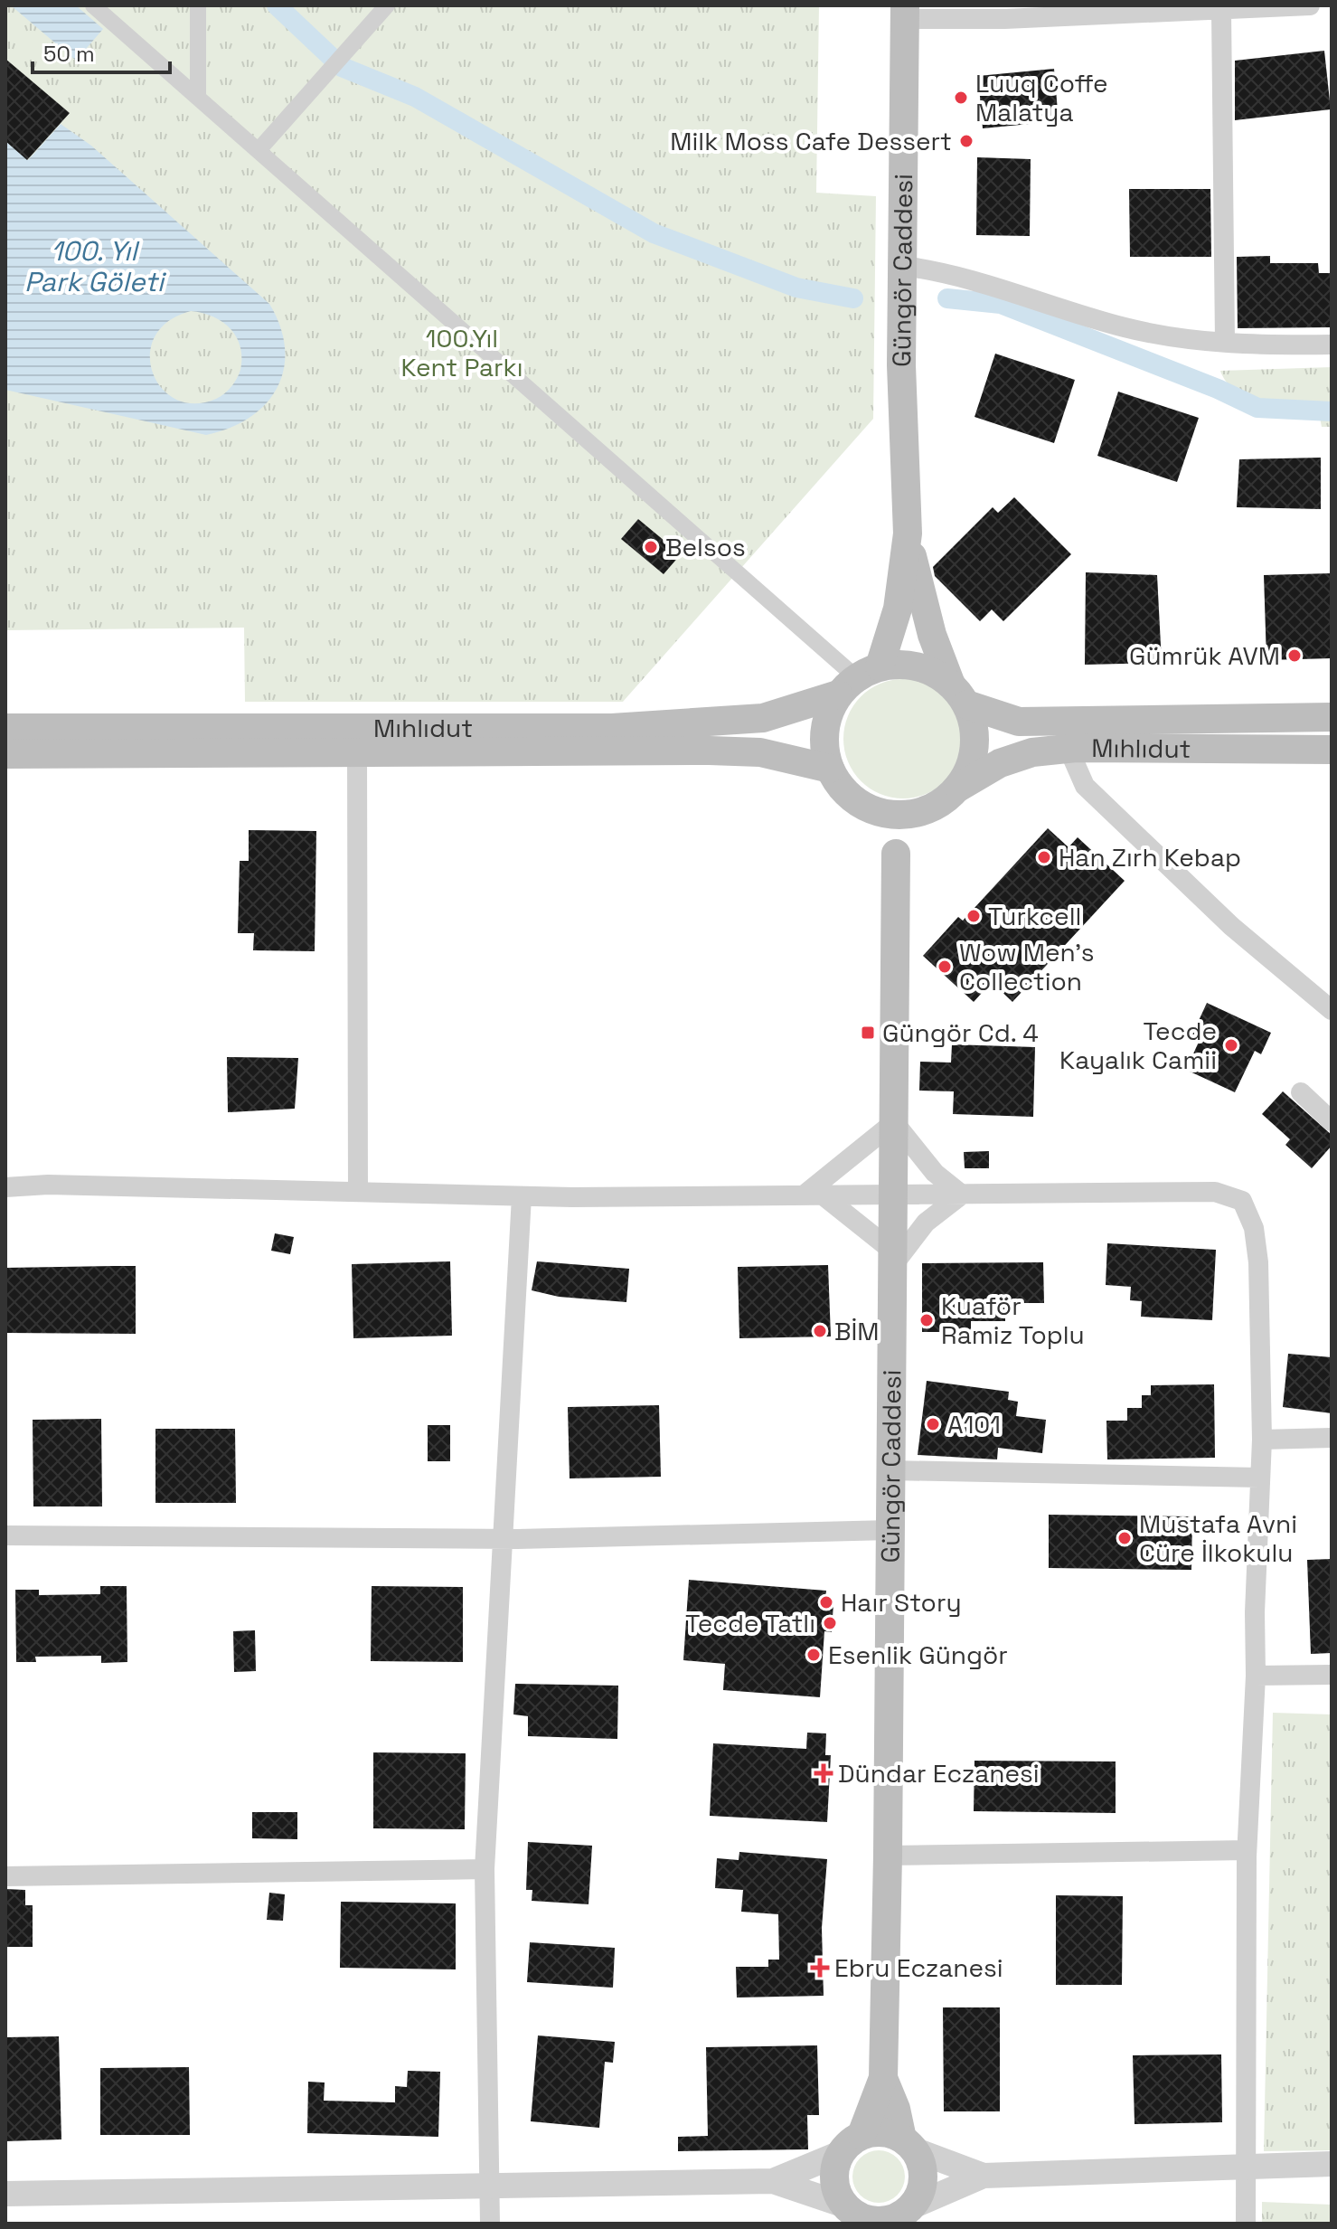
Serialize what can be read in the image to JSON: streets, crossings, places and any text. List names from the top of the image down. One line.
{"streets":{"main road":["Güngör Caddesi","Mıhlıdut"]},"water":["100. Yıl Park Göleti"],"parks":["100.Yıl Kent Parkı"],"places":{"other":["Luuq Coffe Malatya","Milk Moss Cafe Dessert","Belsos","Gümrük AVM","Han Zırh Kebap","Turkcell","Wow Men's Collection","Tecde Kayalık Camii","Kuaför Ramiz Toplu","BİM","A101","Mustafa Avni Cüre İlkokulu","Haır Story","Tecde Tatlı","Esenlik Güngör"],"transit":["Güngör Cd. 4"],"health":["Dündar Eczanesi","Ebru Eczanesi"]},"scale_bar":"50 m"}
